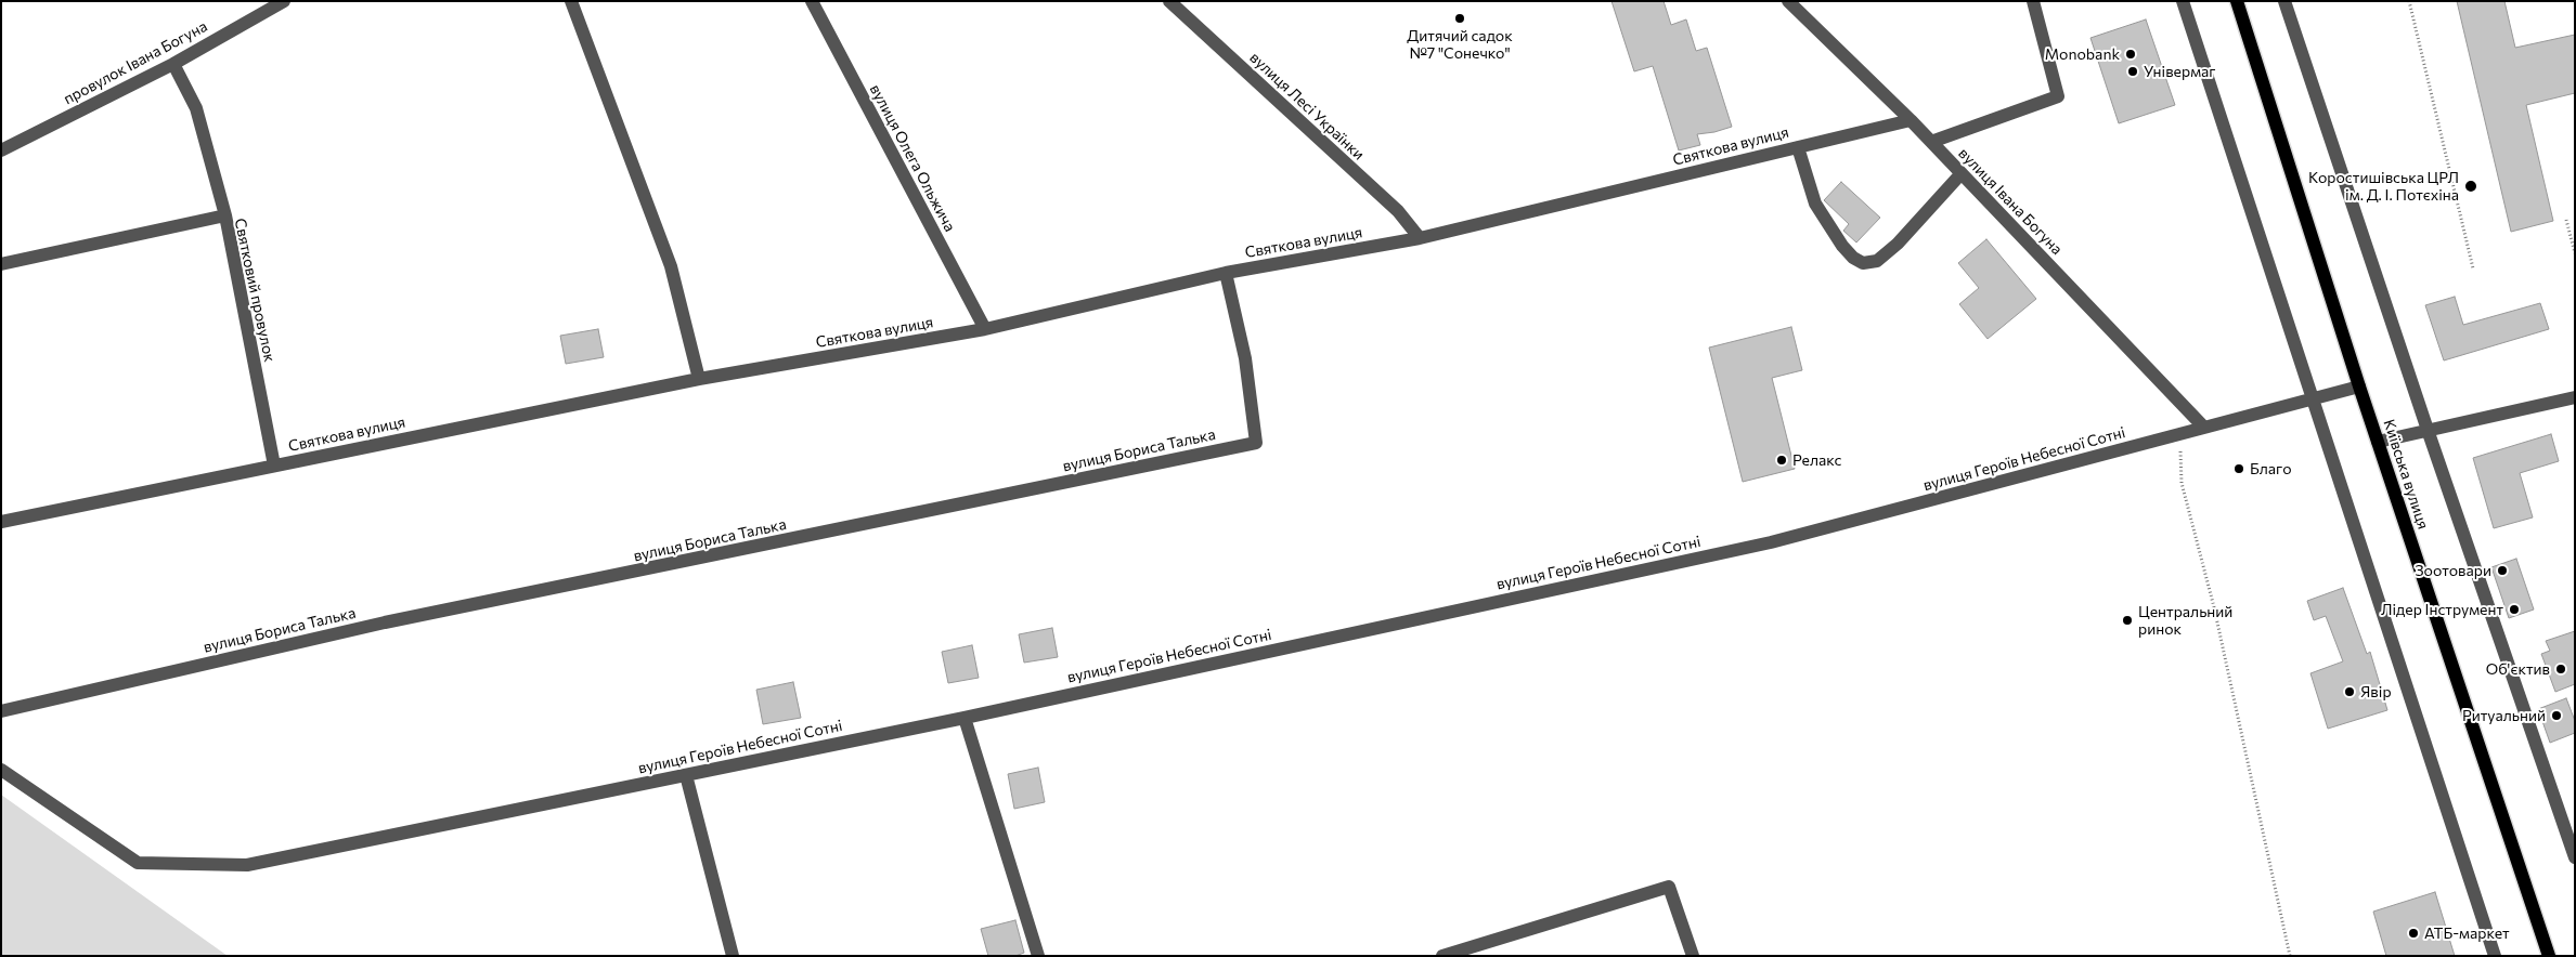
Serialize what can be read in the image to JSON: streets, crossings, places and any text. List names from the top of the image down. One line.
{"streets":{"main road":["Київська вулиця"],"street":["провулок Івана Богуна","вулиця Лесі Українки","Святкова вулиця","вулиця Олега Ольжича","вулиця Івана Богуна","Святковий провулок","вулиця Бориса Талька","вулиця Героїв Небесної Сотні"]},"crossings":[["вулиця Лесі Українки","Святкова вулиця"],["Святкова вулиця","вулиця Олега Ольжича"],["Святкова вулиця","вулиця Івана Богуна"],["Святкова вулиця","Святковий провулок"],["Святкова вулиця","вулиця Бориса Талька"],["вулиця Івана Богуна","вулиця Героїв Небесної Сотні"],["вулиця Героїв Небесної Сотні","Київська вулиця"]],"places":["Дитячий садок №7 \"Сонечко\"","Monobank","Універмаг","Коростишівська ЦРЛ ім. Д. І. Потєхіна","Релакс","Благо","Зоотовари","Лідер Інструмент","Центральний ринок","Об'єктив","Явір","Ритуальний","АТБ-маркет"]}
